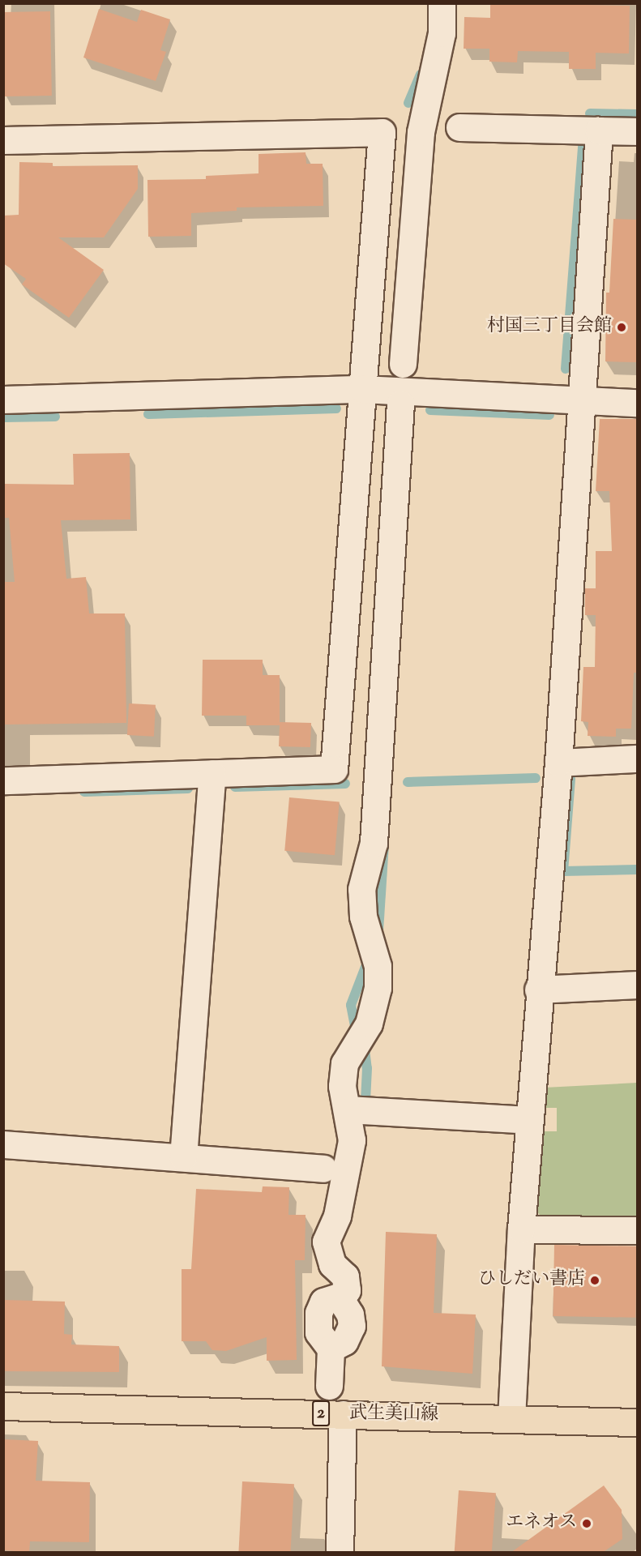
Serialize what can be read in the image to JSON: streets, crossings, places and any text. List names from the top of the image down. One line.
{"streets":{"main road":["2","武生美山線"]},"places":["村国三丁目会館","ひしだい書店","エネオス"]}
